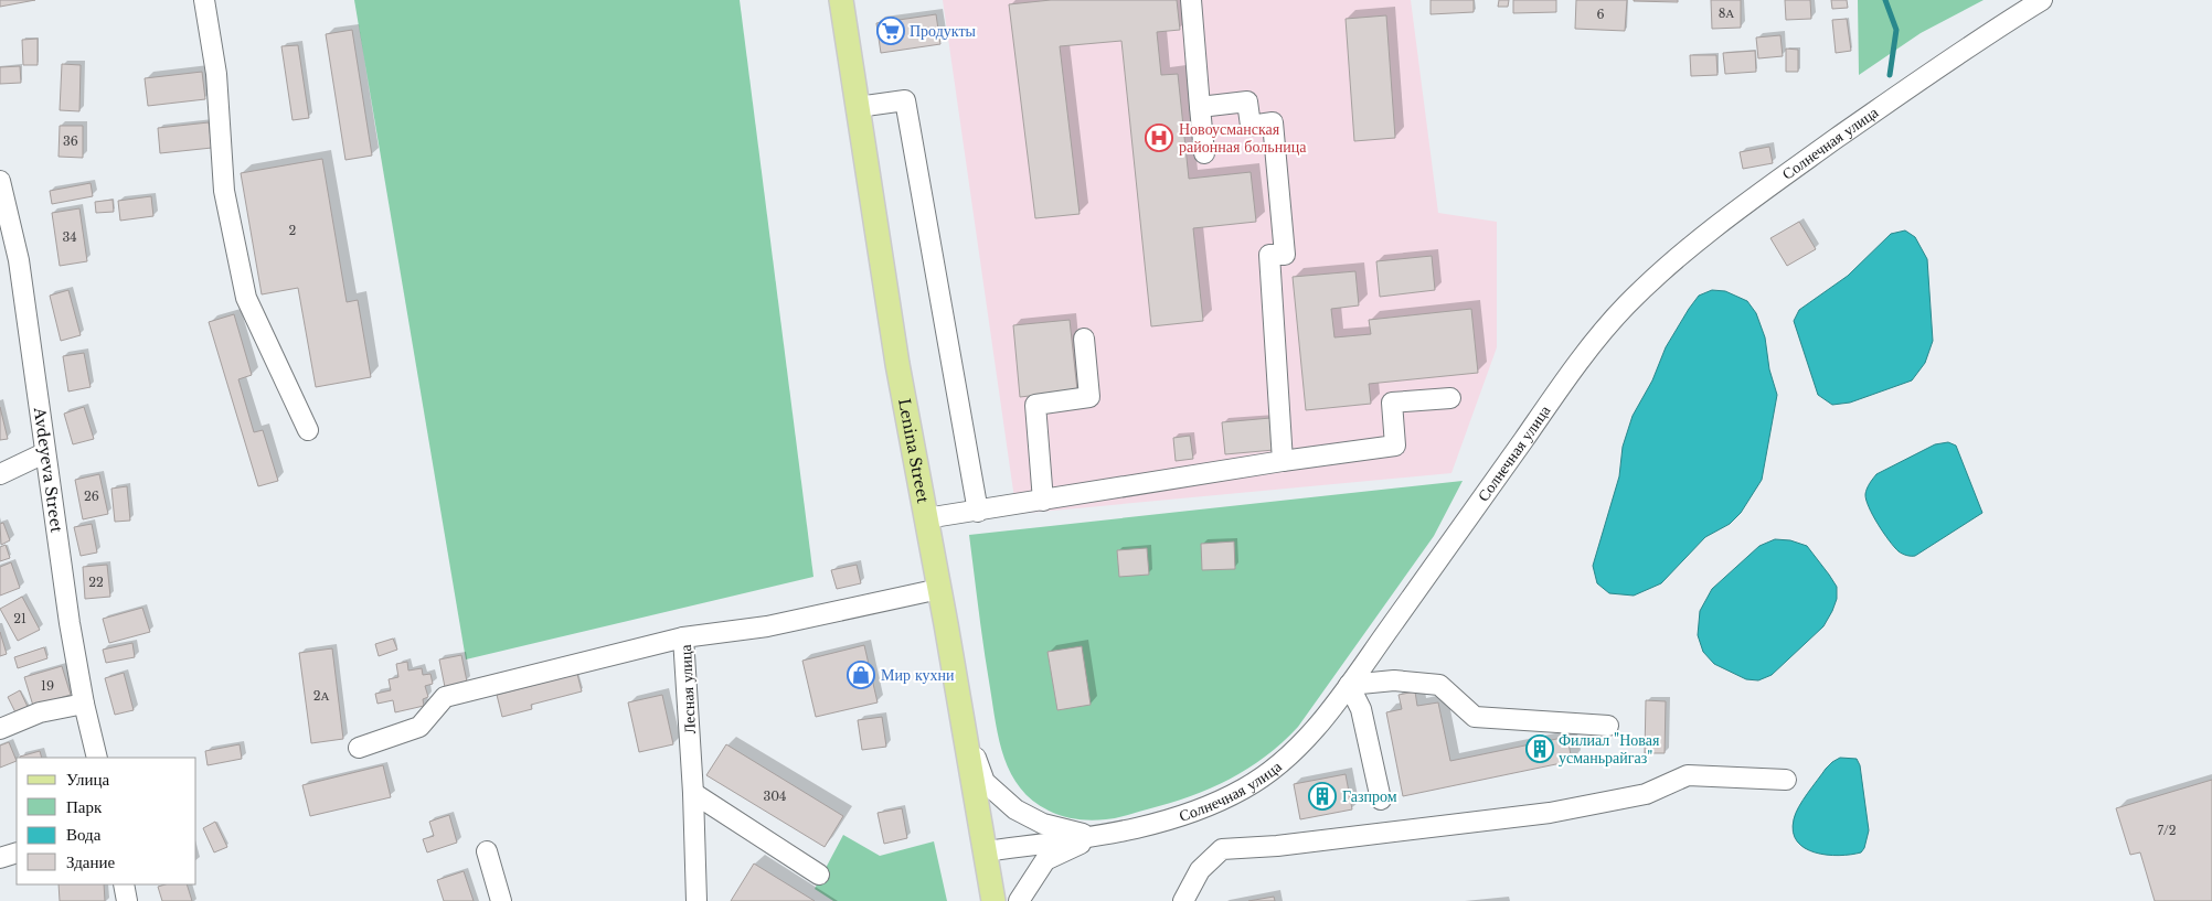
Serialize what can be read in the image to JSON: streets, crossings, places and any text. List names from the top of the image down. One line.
{"streets":{"main road":["Lenina Street"],"street":["Солнечная улица","Avdeyeva Street","Лесная улица"]},"crossings":[["Солнечная улица","Lenina Street"],["Lenina Street","Лесная улица"]],"places":{"supermarket":["Продукты"],"hospital":["Новоусманская районная больница"],"shop":["Мир кухни"],"building":["Филиал \"Новая усманьрайгаз\"","Газпром"]},"house_numbers":["8А","6","36","2","34","26","22","21","19","2А","304","7/2"],"legend":["Улица","Парк","Вода","Здание"]}
